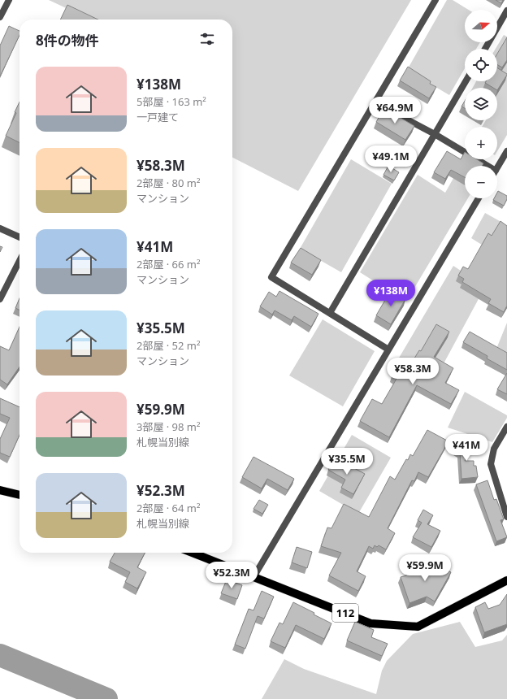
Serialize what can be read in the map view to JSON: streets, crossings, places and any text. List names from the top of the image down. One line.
{"streets":{"main road":["112"]},"north":"right","page":{"map_buttons":["+","−"],"heading":"8件の物件","list":[{"name":"¥138M","note":"5部屋 · 163 m² · 一戸建て"},{"name":"¥58.3M","note":"2部屋 · 80 m² · マンション"},{"name":"¥41M","note":"2部屋 · 66 m² · マンション"},{"name":"¥35.5M","note":"2部屋 · 52 m² · マンション"},{"name":"¥59.9M","note":"3部屋 · 98 m² · 札幌当別線"},{"name":"¥52.3M","note":"2部屋 · 64 m² · 札幌当別線"}],"price":["¥64.9M","¥49.1M","¥138M","¥58.3M","¥41M","¥35.5M","¥59.9M","¥52.3M"]}}
